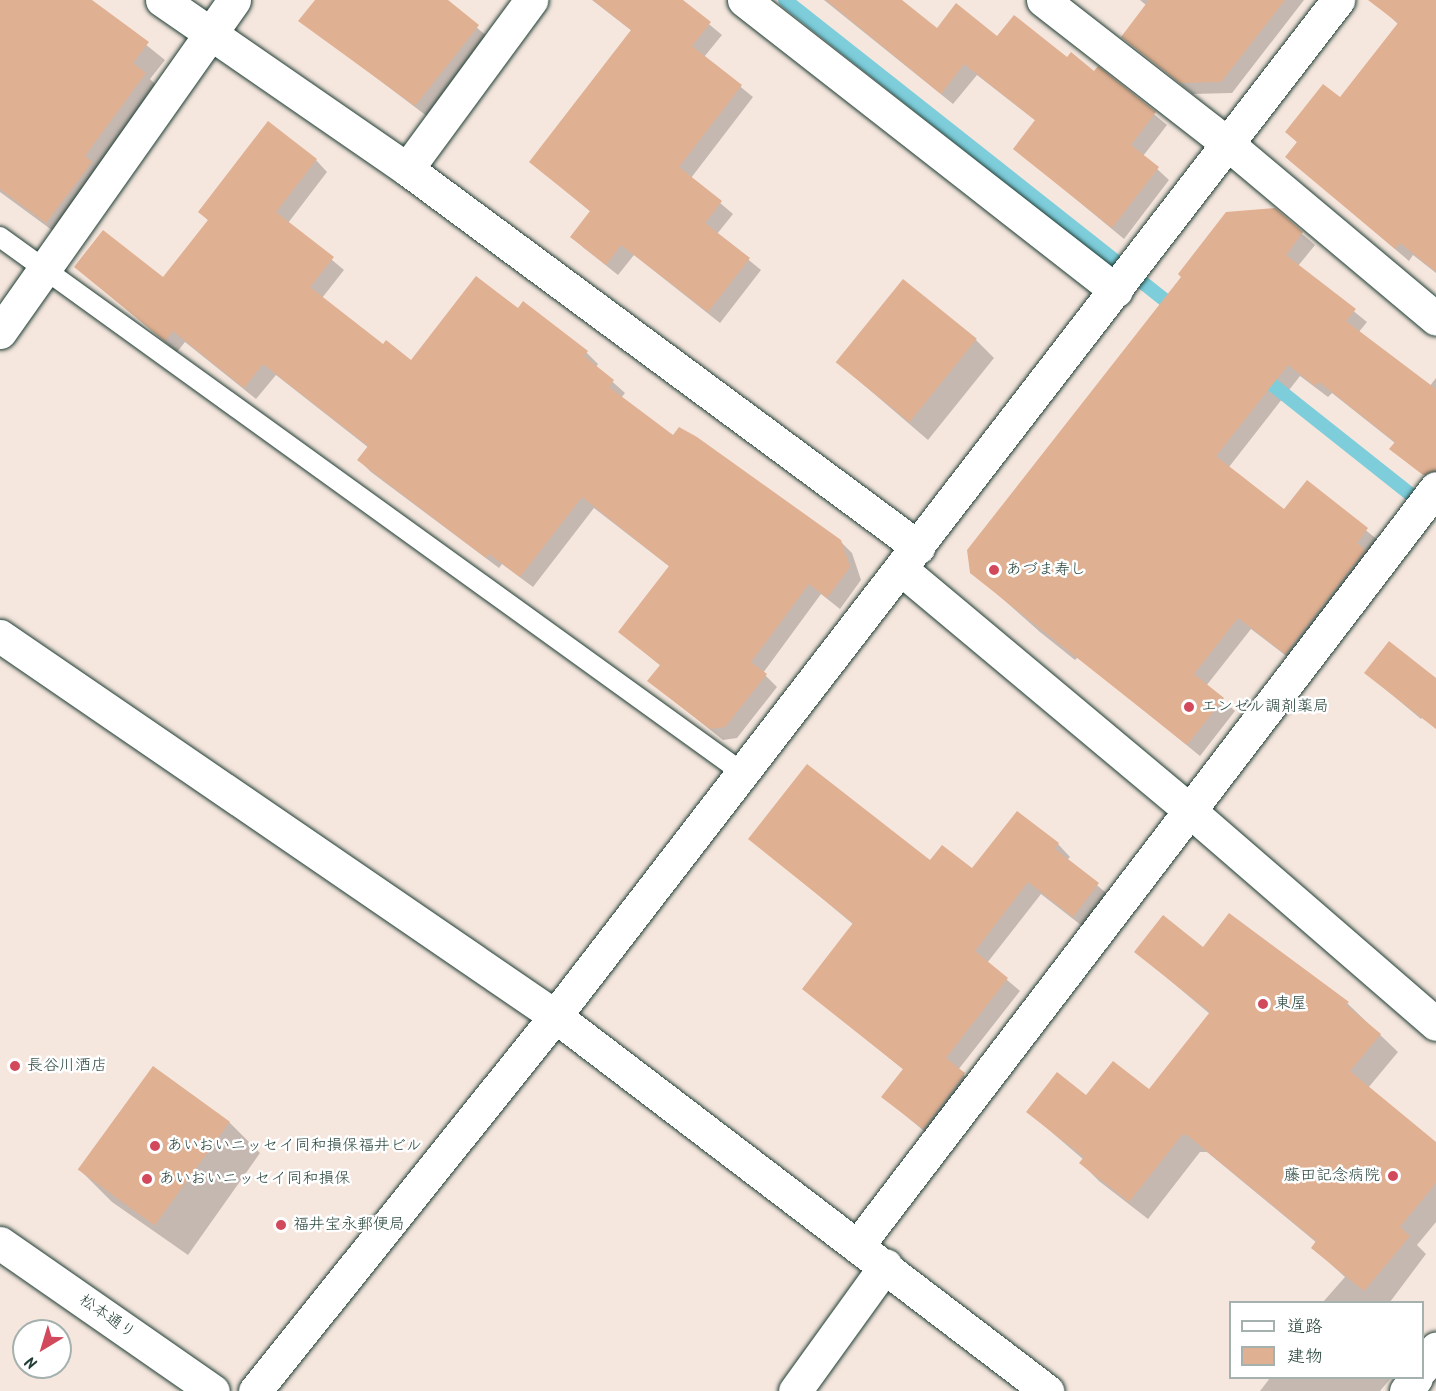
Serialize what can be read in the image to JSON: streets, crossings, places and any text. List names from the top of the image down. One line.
{"streets":{"street":["松本通り"]},"places":["あづま寿し","エンゼル調剤薬局","東屋","長谷川酒店","あいおいニッセイ同和損保福井ビル","藤田記念病院","あいおいニッセイ同和損保","福井宝永郵便局"],"legend":["道路","建物"],"north":"bottom left"}
